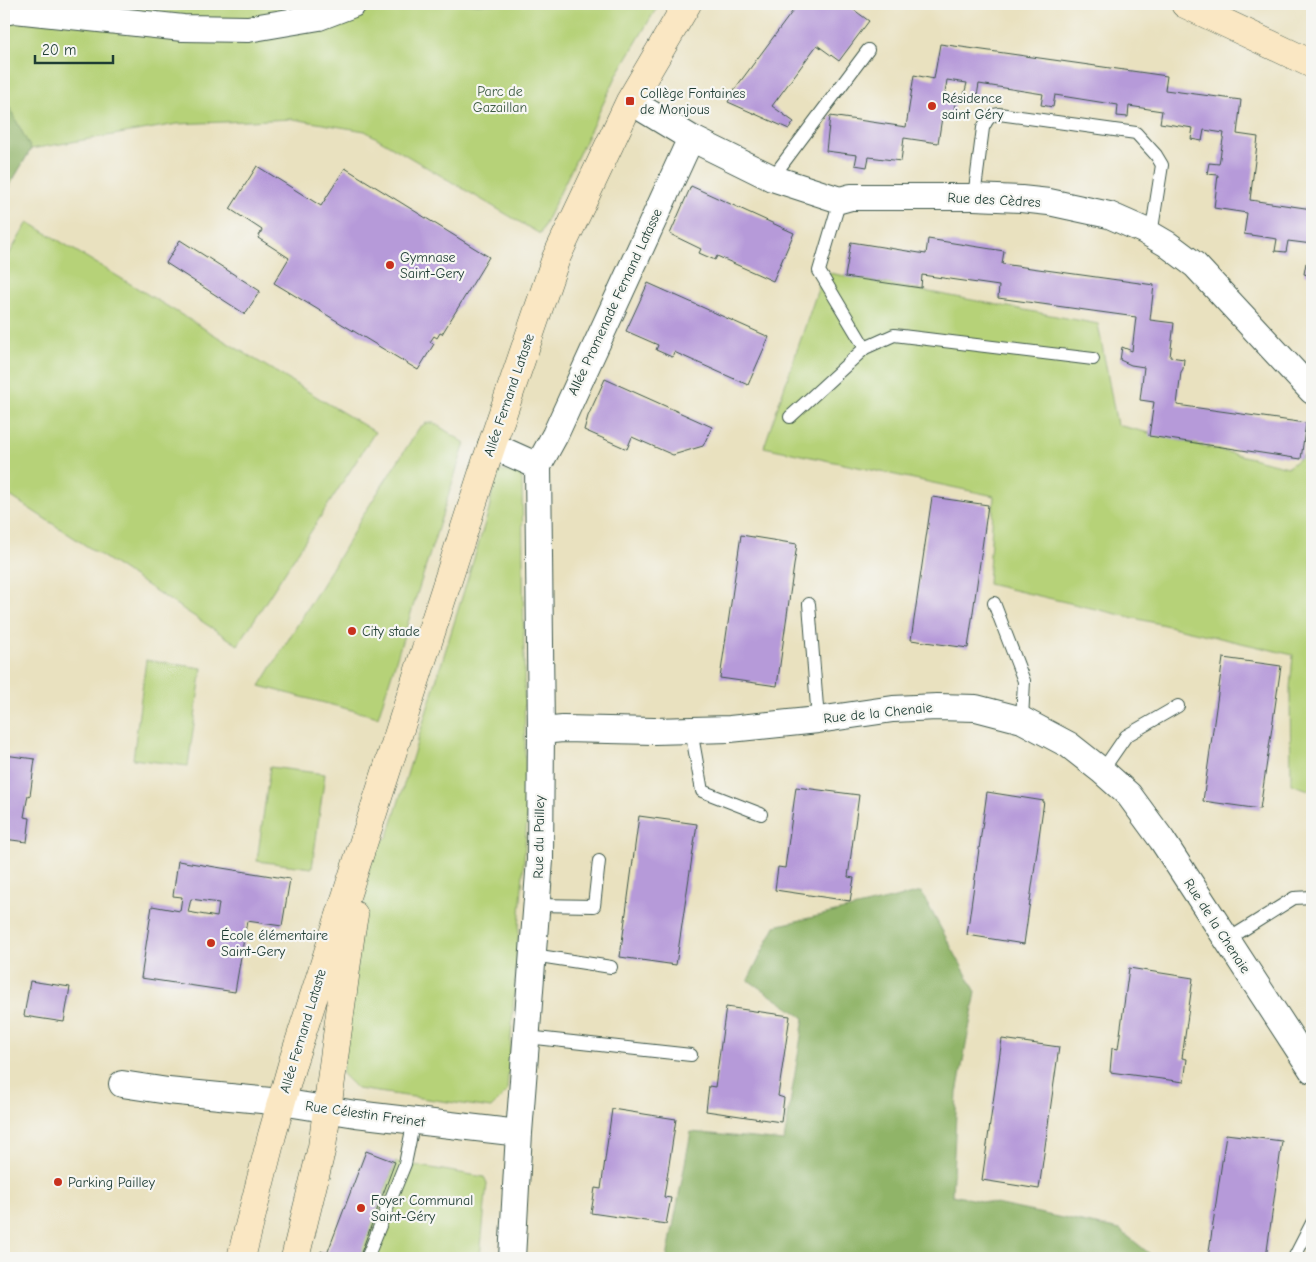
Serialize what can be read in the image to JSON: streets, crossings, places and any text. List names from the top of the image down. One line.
{"streets":{"street":["Rue des Cèdres","Allée Promenade Fernand Latasse","Allée Fernand Lataste","Rue de la Chenaie","Rue du Pailley","Rue Célestin Freinet"]},"crossings":[["Rue des Cèdres","Allée Promenade Fernand Latasse"],["Rue des Cèdres","Allée Fernand Lataste"],["Allée Promenade Fernand Latasse","Rue du Pailley"],["Allée Fernand Lataste","Rue Célestin Freinet"],["Rue de la Chenaie","Rue du Pailley"],["Rue du Pailley","Rue Célestin Freinet"]],"parks":["Parc de Gazaillan"],"places":{"transit":["Collège Fontaines de Monjous"],"other":["Résidence saint Géry","Gymnase Saint-Gery","City stade","École élémentaire Saint-Gery","Parking Pailley","Foyer Communal Saint-Géry"]},"scale_bar":"20 m"}
